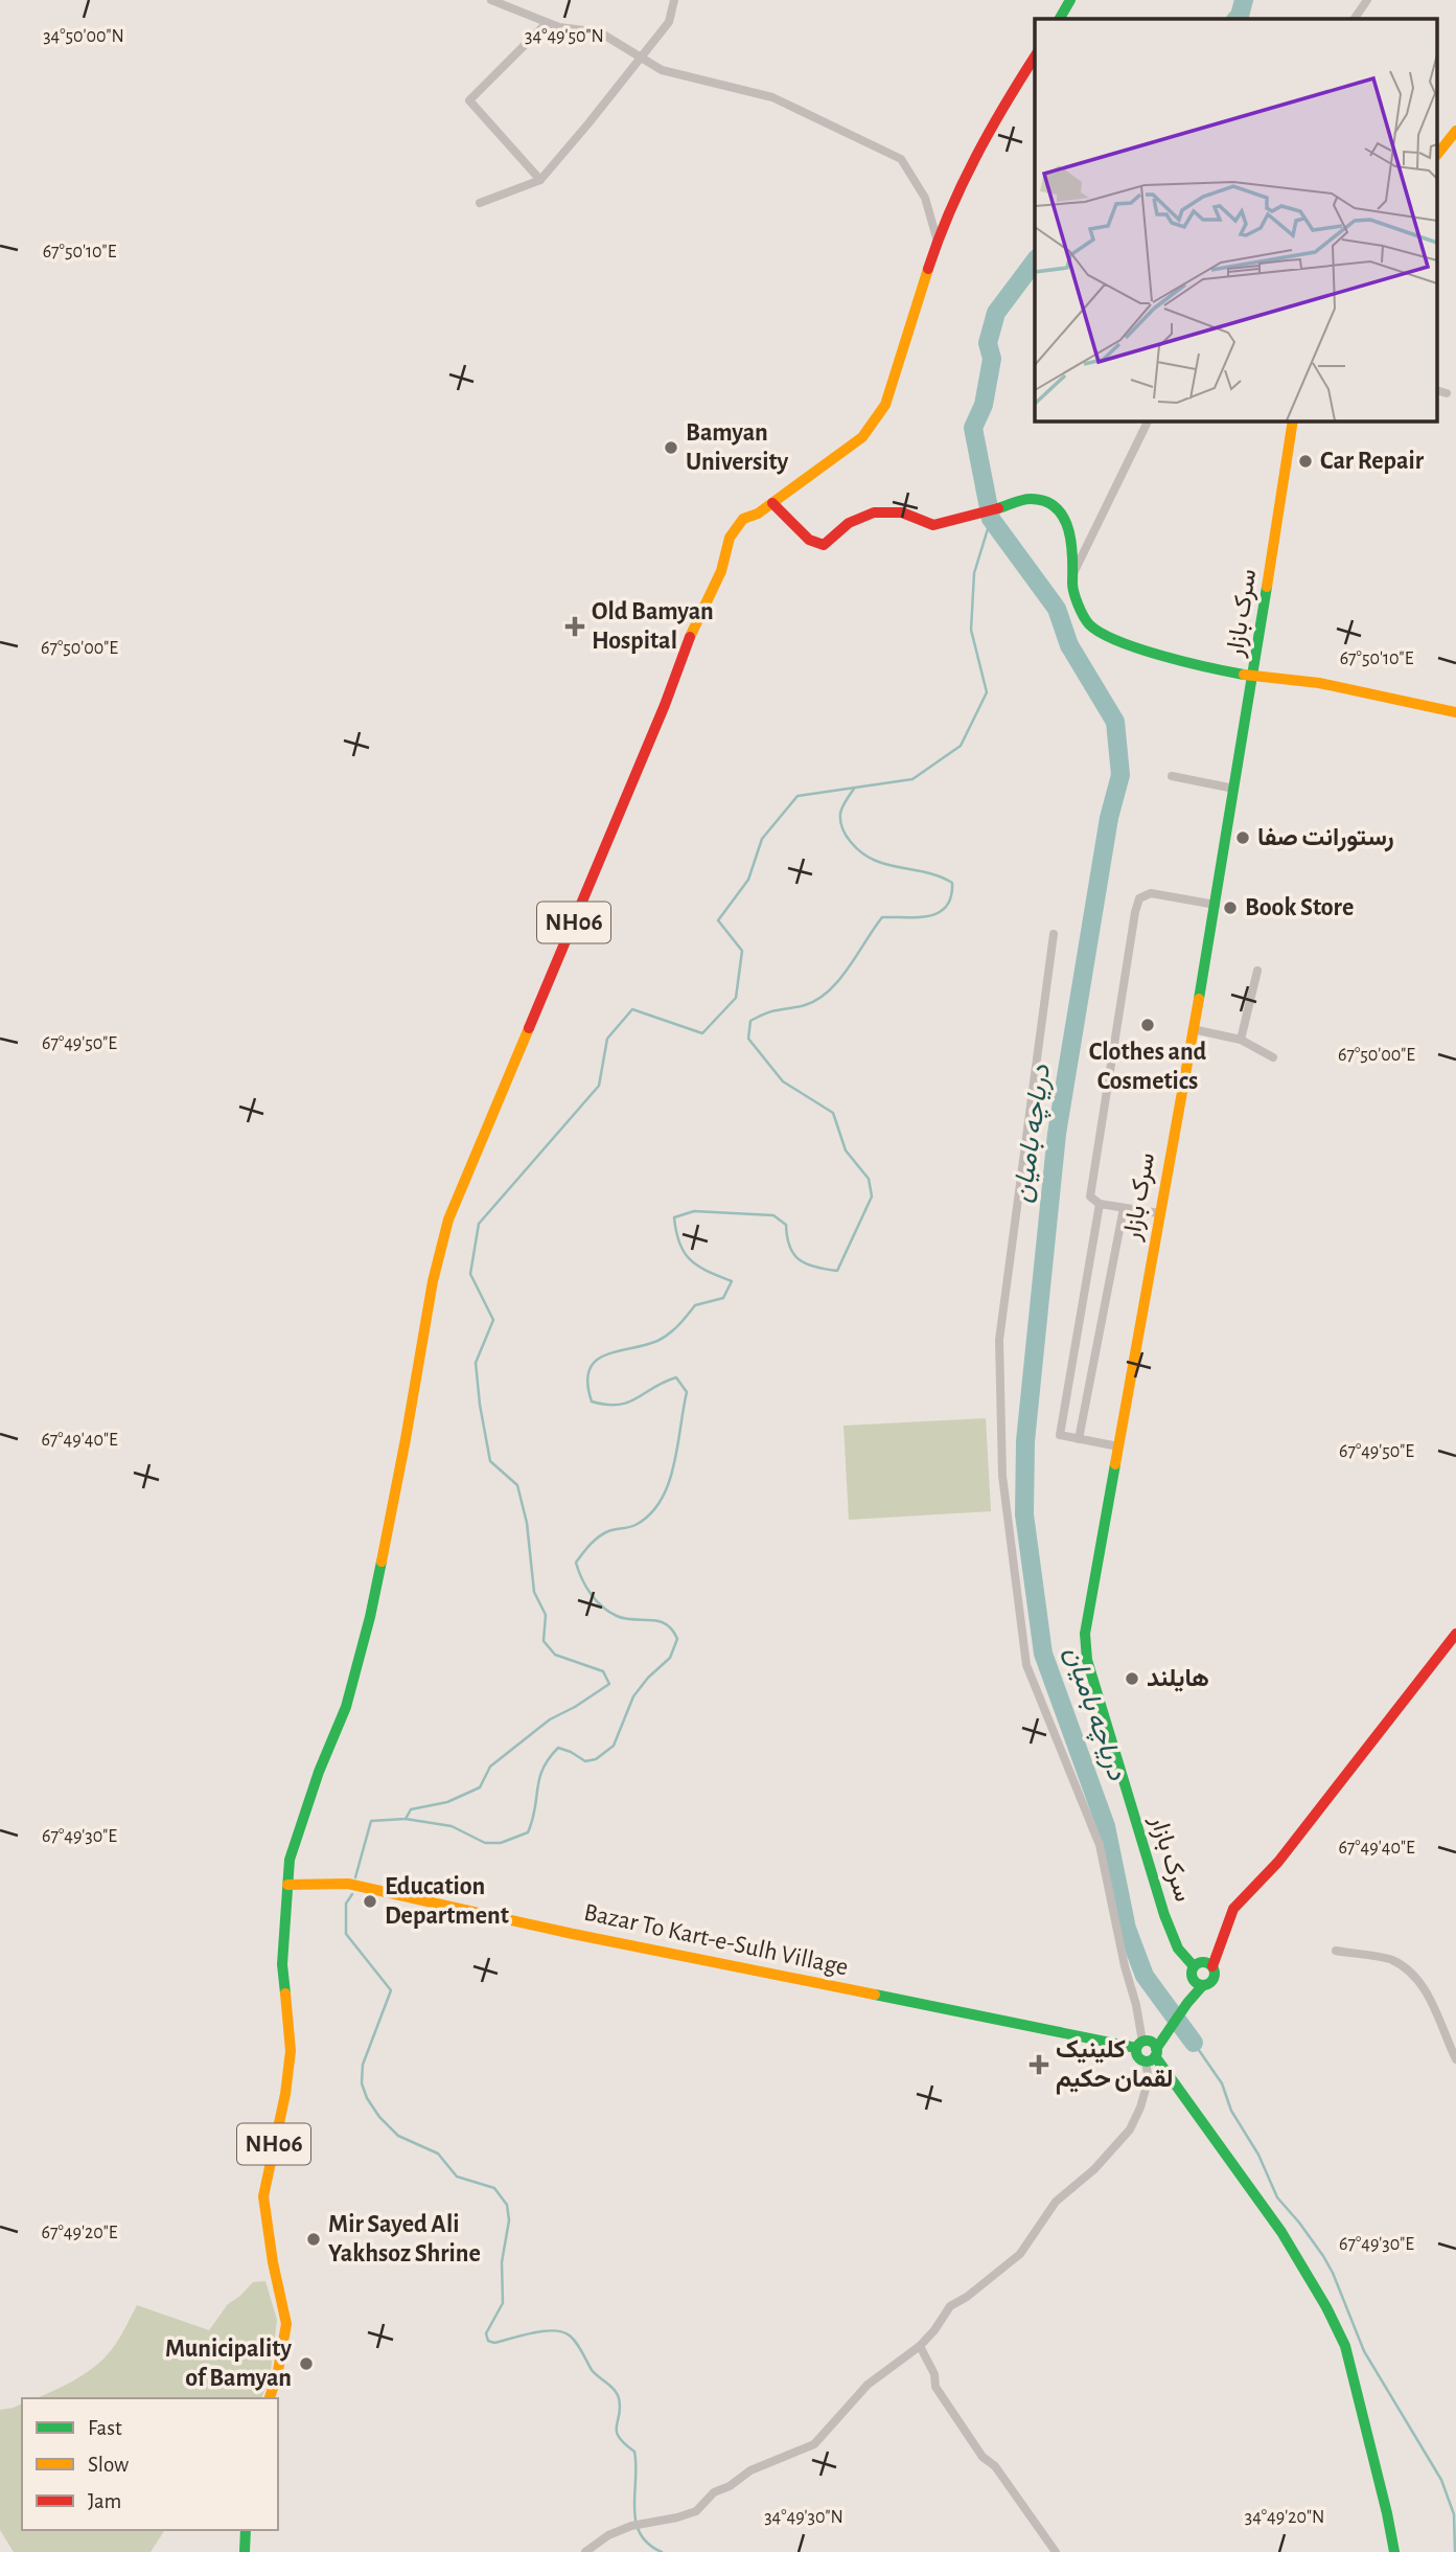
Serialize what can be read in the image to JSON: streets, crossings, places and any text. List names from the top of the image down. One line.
{"streets":{"main road":["سرک بازار","NH06","Bazar To Kart-e-Sulh Village"]},"crossings":[["NH06","Bazar To Kart-e-Sulh Village"]],"water":["دریاچه بامیان"],"places":{"other":["Bamyan University","Car Repair","رستورانت صفا","Book Store","Clothes and Cosmetics","هایلند","Education Department","Mir Sayed Ali Yakhsoz Shrine","Municipality of Bamyan"],"health":["Old Bamyan Hospital","کلینیک لقمان حکیم"]},"legend":["Fast","Slow","Jam"],"coordinates":["34°50'00\"N","34°49'50\"N","67°50'10\"E","67°50'00\"E","67°49'50\"E","67°49'40\"E","67°49'30\"E","67°49'20\"E","34°49'30\"N","34°49'20\"N"]}
